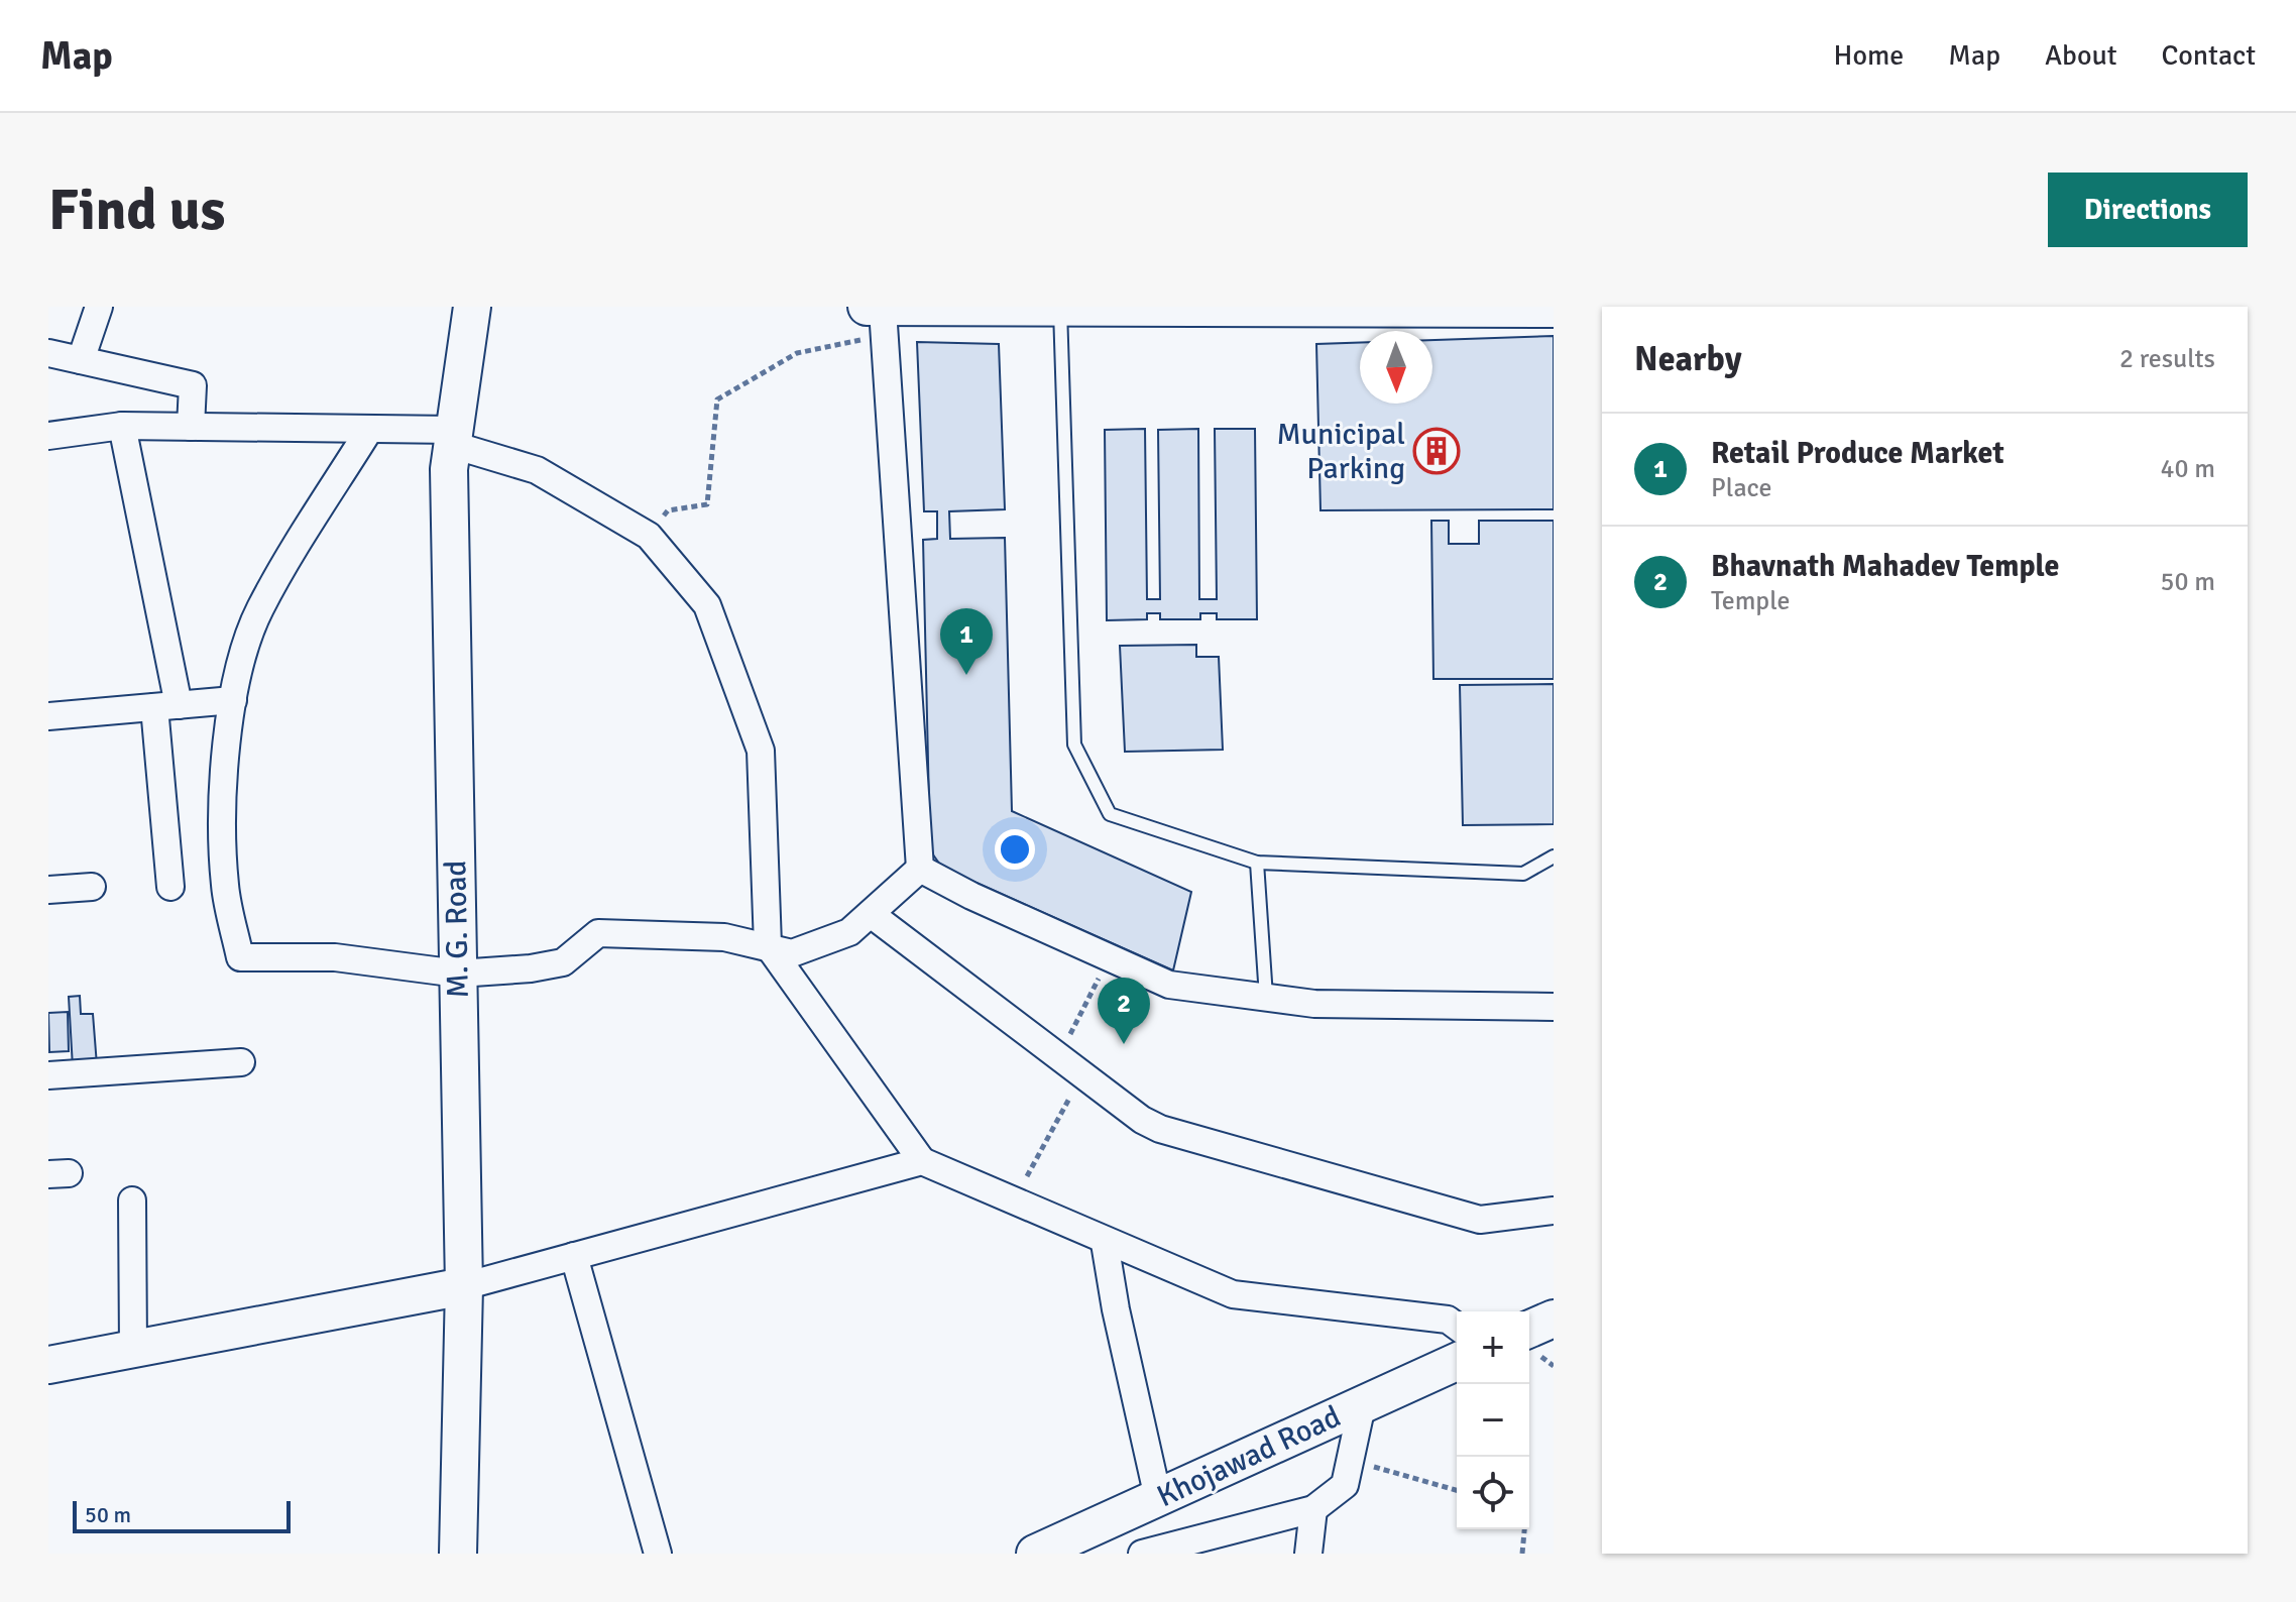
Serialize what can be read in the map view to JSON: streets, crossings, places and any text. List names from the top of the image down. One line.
{"streets":{"main road":["M. G. Road","Khojawad Road"]},"places":{"building":["Municipal Parking"]},"scale_bar":"50 m","north":"bottom","page":{"header":"Map","nav":["Home","Map","About","Contact"],"buttons":"Directions","title":"Find us","heading":["Nearby","2 results"],"list":[{"mark":"1","name":"Retail Produce Market","note":"Place","value":"40 m"},{"mark":"2","name":"Bhavnath Mahadev Temple","note":"Temple","value":"50 m"}],"pins":["1","2"],"map_buttons":["+","−"],"scale":"50 m"}}
